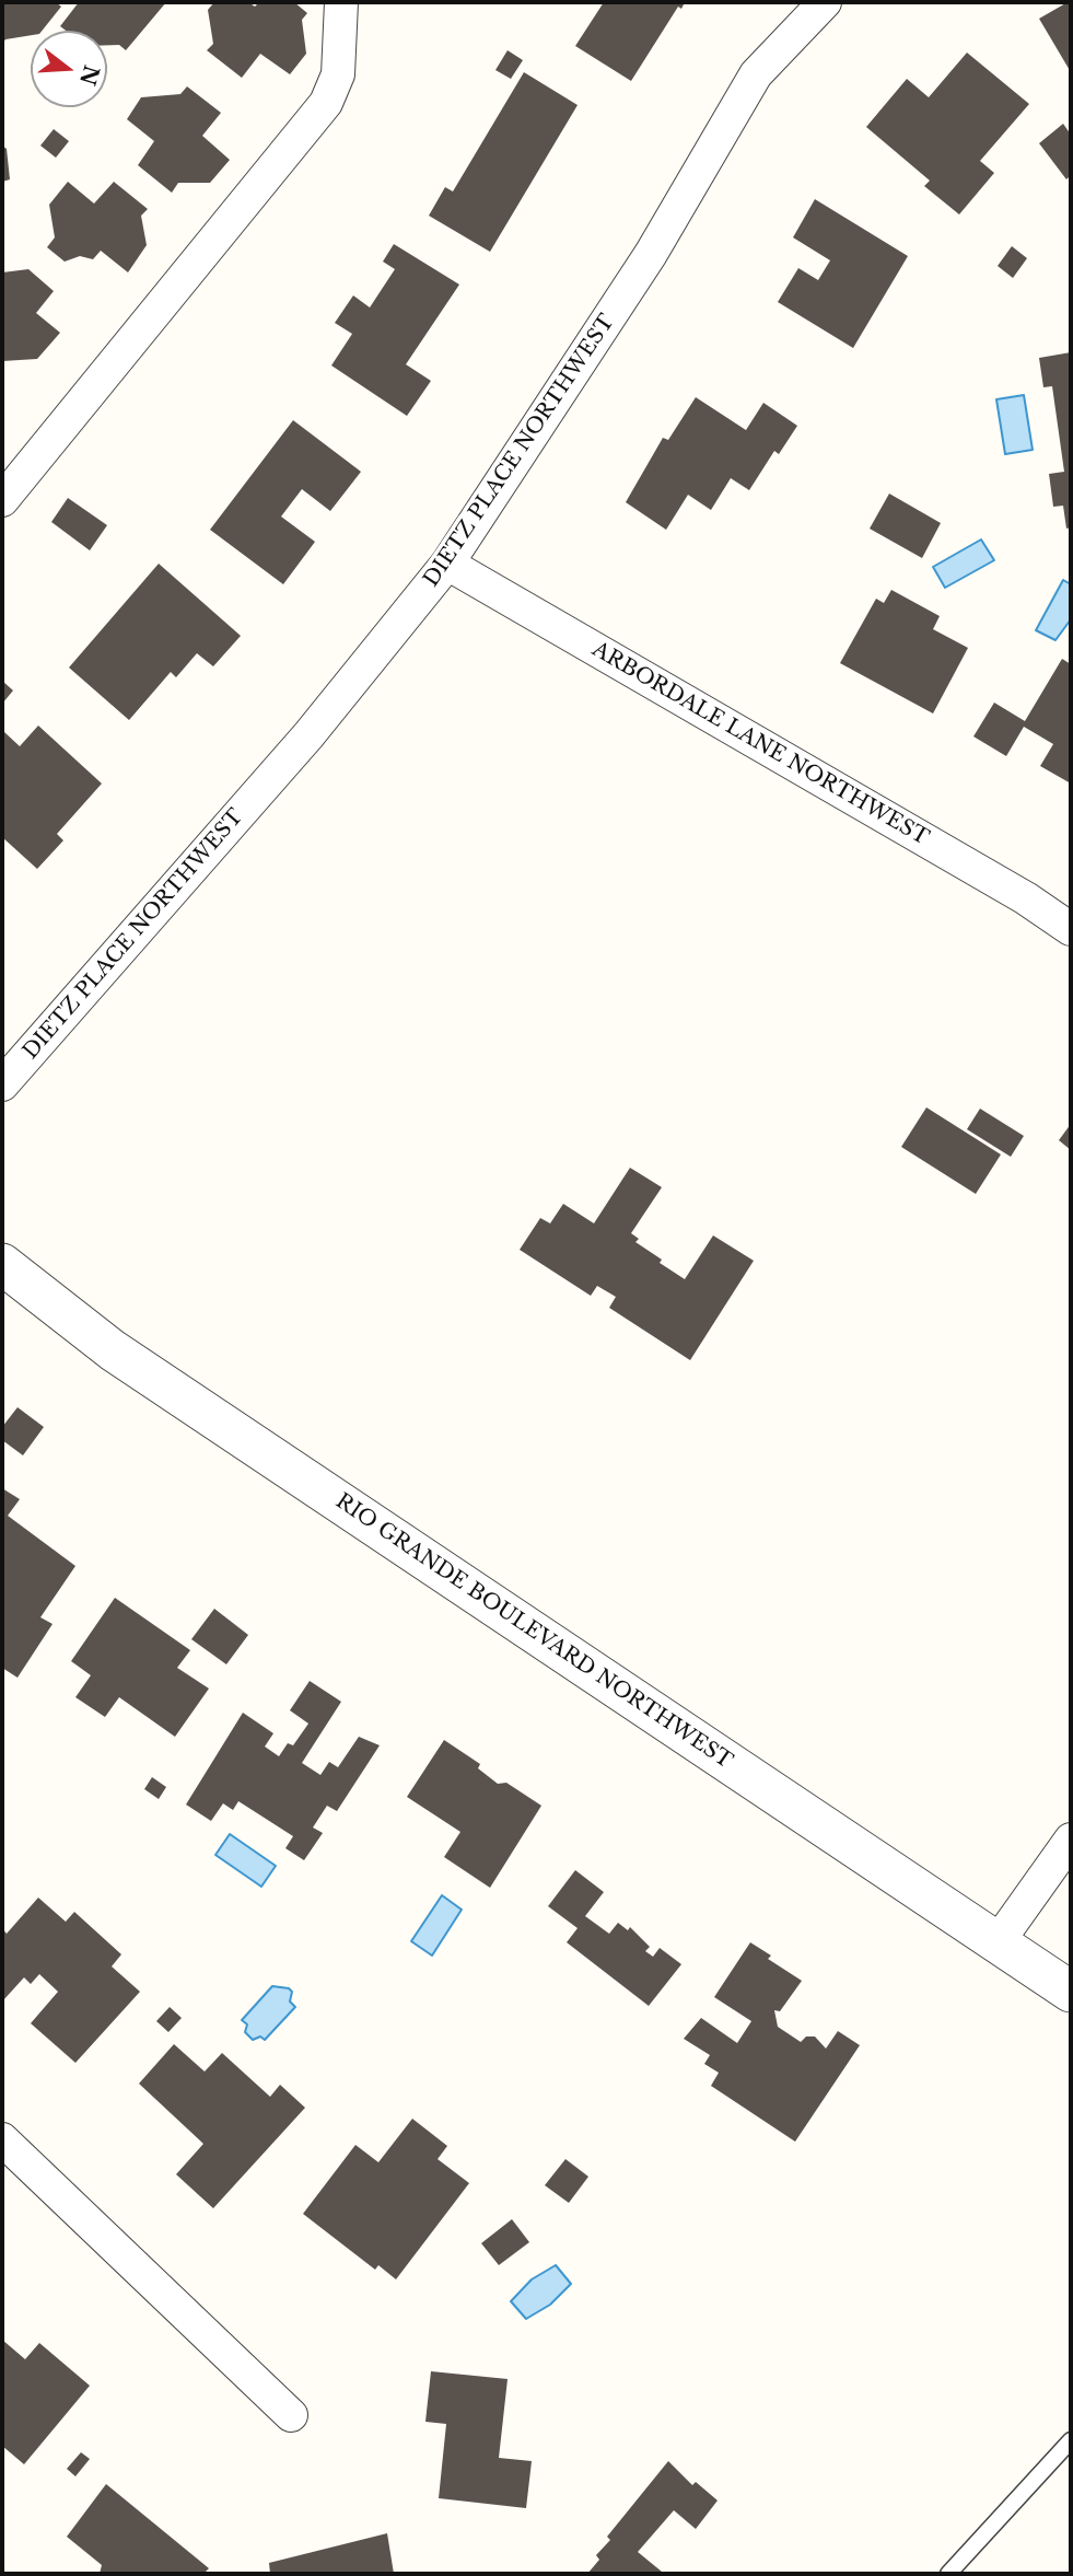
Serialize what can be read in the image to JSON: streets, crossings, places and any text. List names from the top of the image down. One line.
{"streets":{"street":["DIETZ PLACE NORTHWEST","ARBORDALE LANE NORTHWEST","RIO GRANDE BOULEVARD NORTHWEST"]},"crossings":[["DIETZ PLACE NORTHWEST","ARBORDALE LANE NORTHWEST"]],"north":"right"}
